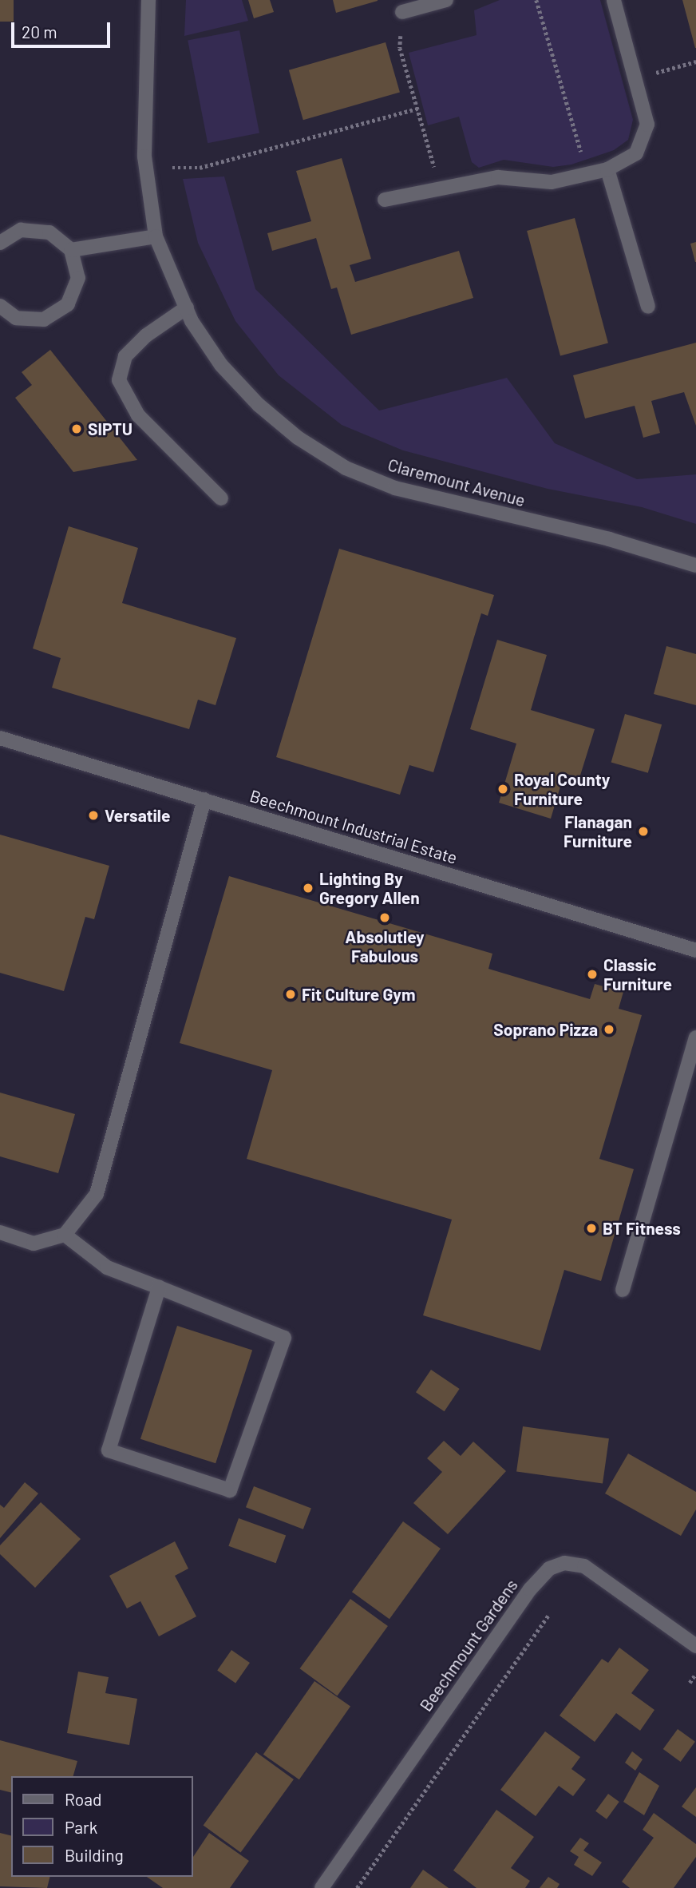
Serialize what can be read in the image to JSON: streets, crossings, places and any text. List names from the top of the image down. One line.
{"streets":{"street":["Claremount Avenue","Beechmount Industrial Estate","Beechmount Gardens"]},"places":["SIPTU","Royal County Furniture","Versatile","Flanagan Furniture","Lighting By Gregory Allen","Absolutley Fabulous","Classic Furniture","Fit Culture Gym","Soprano Pizza","BT Fitness"],"legend":["Road","Park","Building"],"scale_bar":"20 m"}
